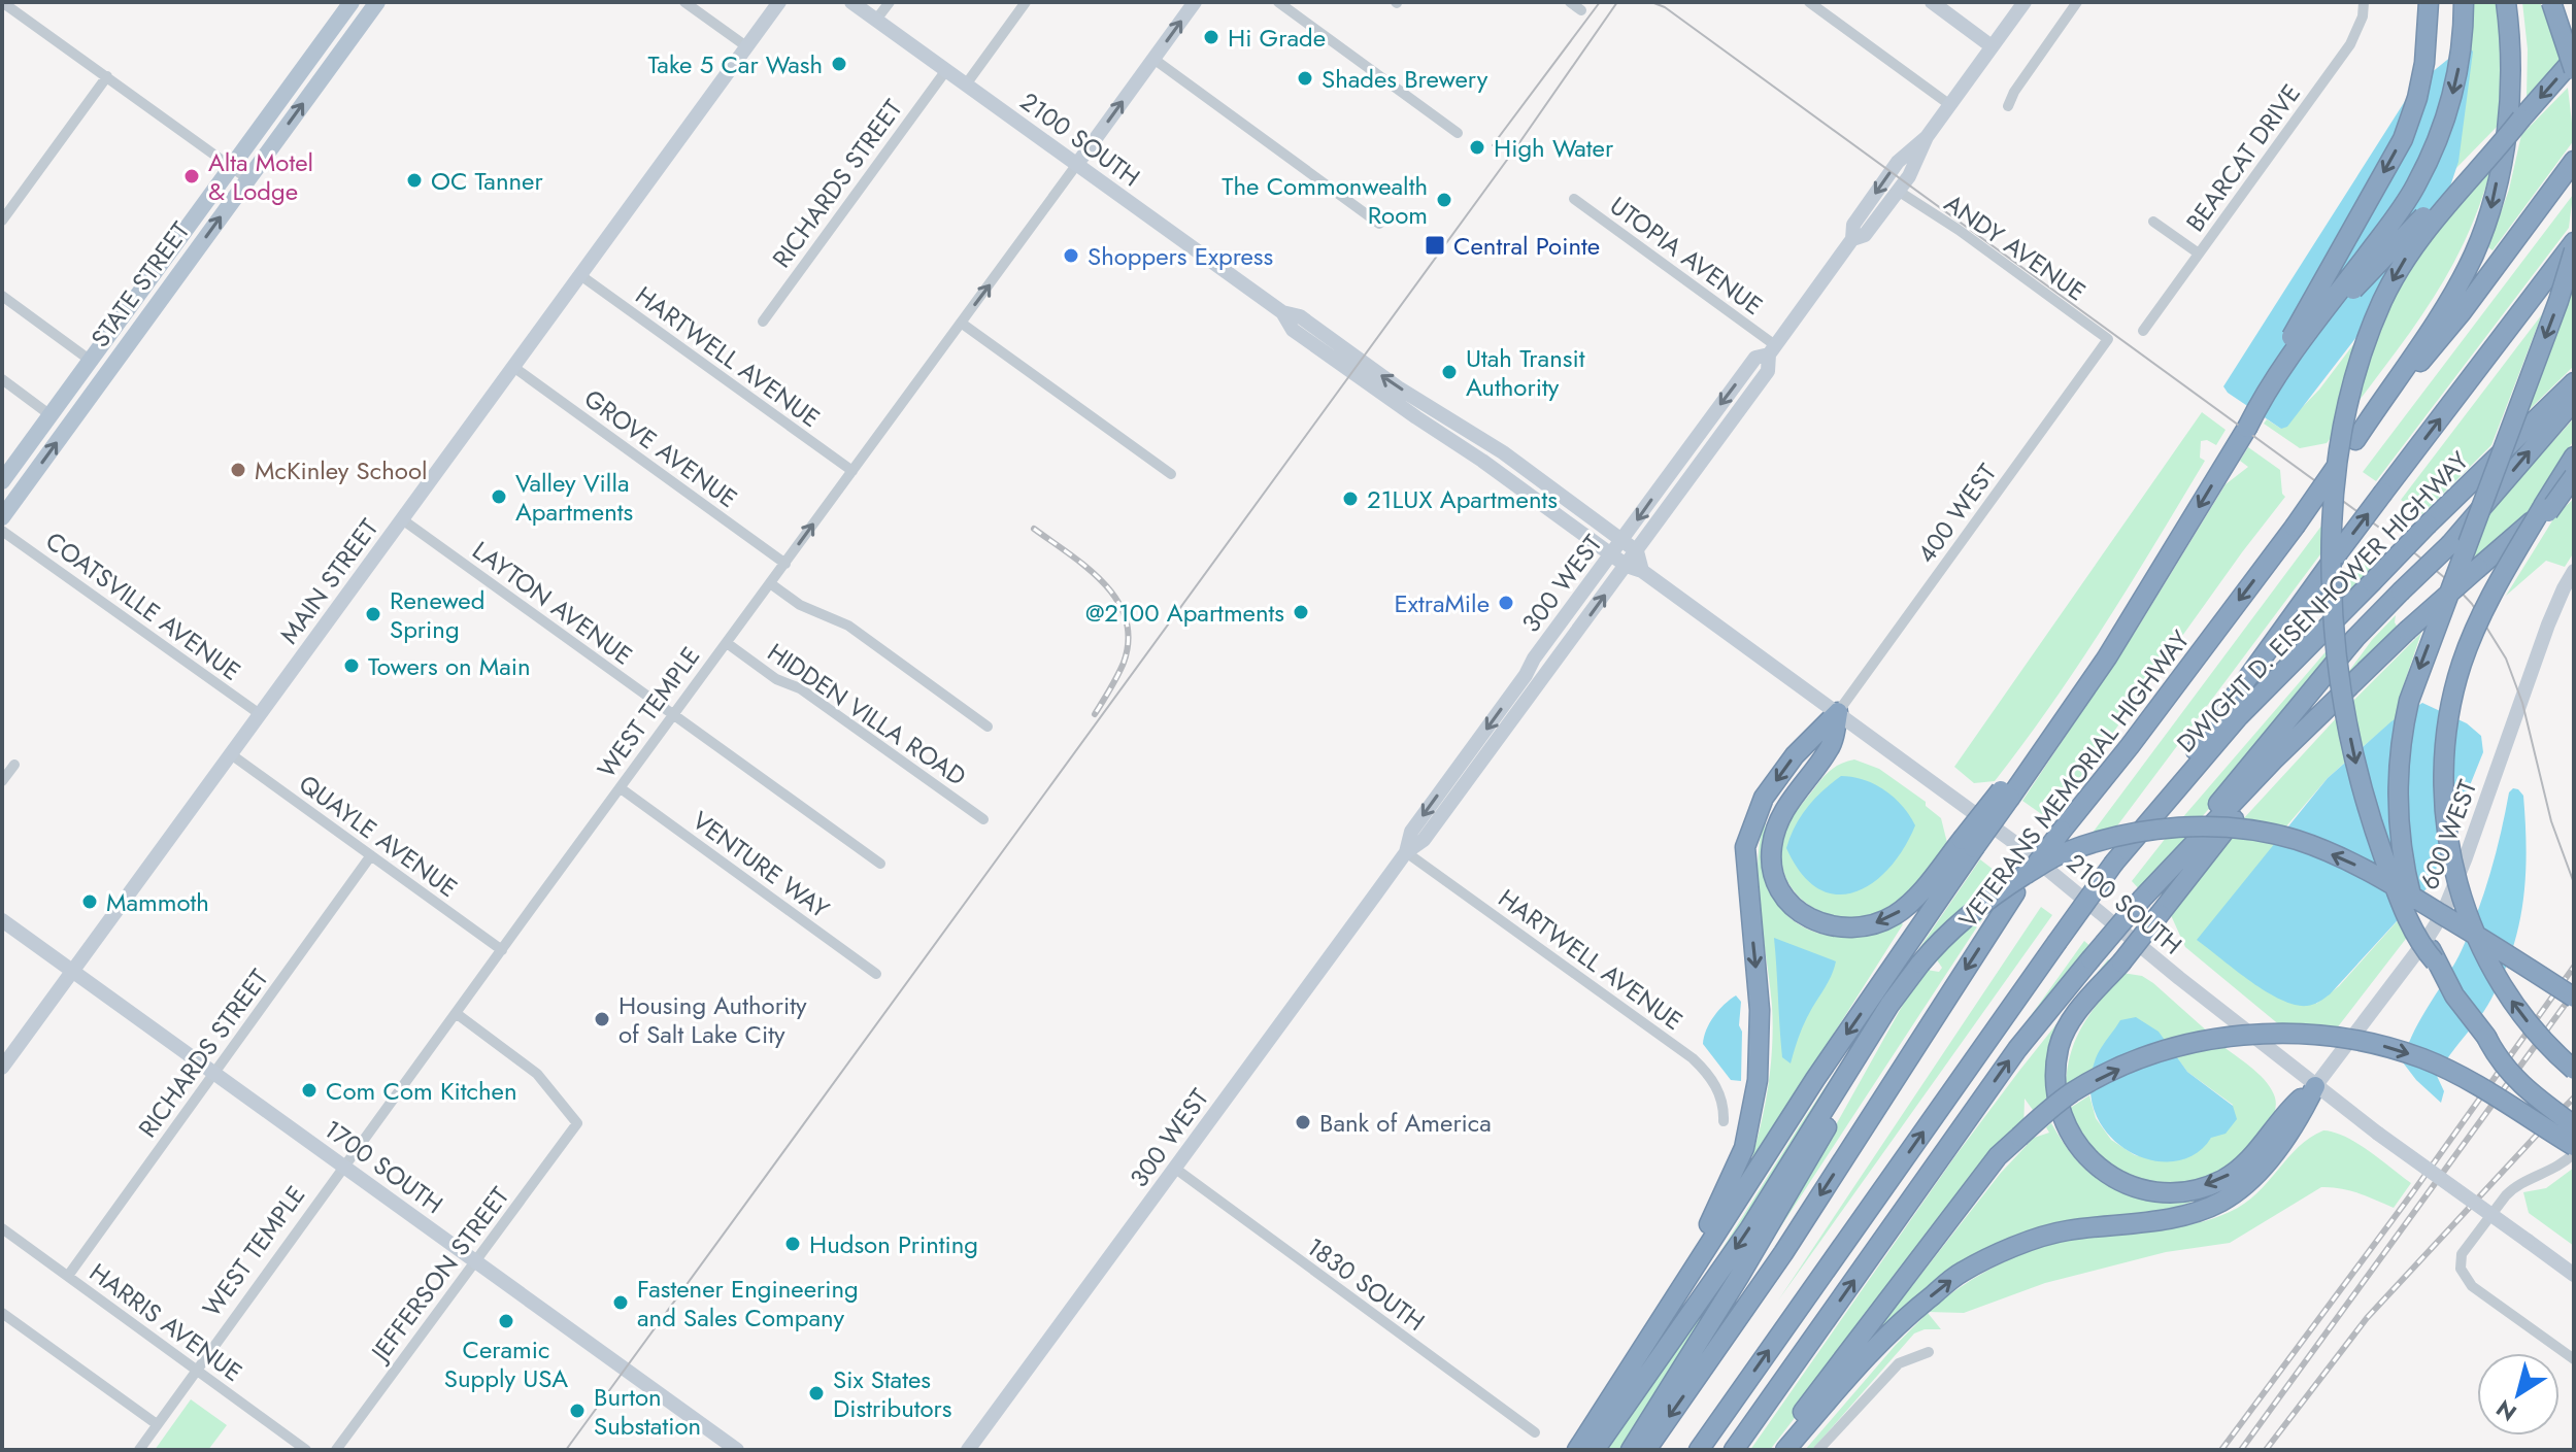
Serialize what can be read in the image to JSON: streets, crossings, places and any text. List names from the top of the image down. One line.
{"streets":{"highway":["DWIGHT D. EISENHOWER HIGHWAY","VETERANS MEMORIAL HIGHWAY"],"main road":["2100 SOUTH","STATE STREET","MAIN STREET","300 WEST","WEST TEMPLE","600 WEST","1700 SOUTH"],"street":["BEARCAT DRIVE","RICHARDS STREET","ANDY AVENUE","UTOPIA AVENUE","HARTWELL AVENUE","GROVE AVENUE","400 WEST","LAYTON AVENUE","COATSVILLE AVENUE","HIDDEN VILLA ROAD","QUAYLE AVENUE","VENTURE WAY","JEFFERSON STREET","1830 SOUTH","HARRIS AVENUE"]},"crossings":[["2100 SOUTH","RICHARDS STREET"],["2100 SOUTH","400 WEST"],["2100 SOUTH","300 WEST"],["2100 SOUTH","WEST TEMPLE"],["2100 SOUTH","600 WEST"],["RICHARDS STREET","QUAYLE AVENUE"],["RICHARDS STREET","1700 SOUTH"],["RICHARDS STREET","HARRIS AVENUE"],["ANDY AVENUE","400 WEST"],["ANDY AVENUE","300 WEST"],["UTOPIA AVENUE","300 WEST"],["HARTWELL AVENUE","MAIN STREET"],["HARTWELL AVENUE","300 WEST"],["HARTWELL AVENUE","WEST TEMPLE"],["GROVE AVENUE","MAIN STREET"],["GROVE AVENUE","WEST TEMPLE"],["MAIN STREET","LAYTON AVENUE"],["MAIN STREET","COATSVILLE AVENUE"],["MAIN STREET","QUAYLE AVENUE"],["MAIN STREET","1700 SOUTH"],["300 WEST","1830 SOUTH"],["LAYTON AVENUE","WEST TEMPLE"],["WEST TEMPLE","HIDDEN VILLA ROAD"],["WEST TEMPLE","QUAYLE AVENUE"],["WEST TEMPLE","VENTURE WAY"],["WEST TEMPLE","1700 SOUTH"],["WEST TEMPLE","JEFFERSON STREET"],["WEST TEMPLE","HARRIS AVENUE"],["1700 SOUTH","JEFFERSON STREET"]],"places":{"other":["Hi Grade","Take 5 Car Wash","Shades Brewery","High Water","Alta Motel & Lodge","OC Tanner","The Commonwealth Room","Shoppers Express","Utah Transit Authority","McKinley School","Valley Villa Apartments","21LUX Apartments","ExtraMile","@2100 Apartments","Renewed Spring","Towers on Main","Mammoth","Housing Authority of Salt Lake City","Com Com Kitchen","Bank of America","Hudson Printing","Fastener Engineering and Sales Company","Ceramic Supply USA","Six States Distributors","Burton Substation"],"transit":["Central Pointe"]},"north":"bottom left"}
